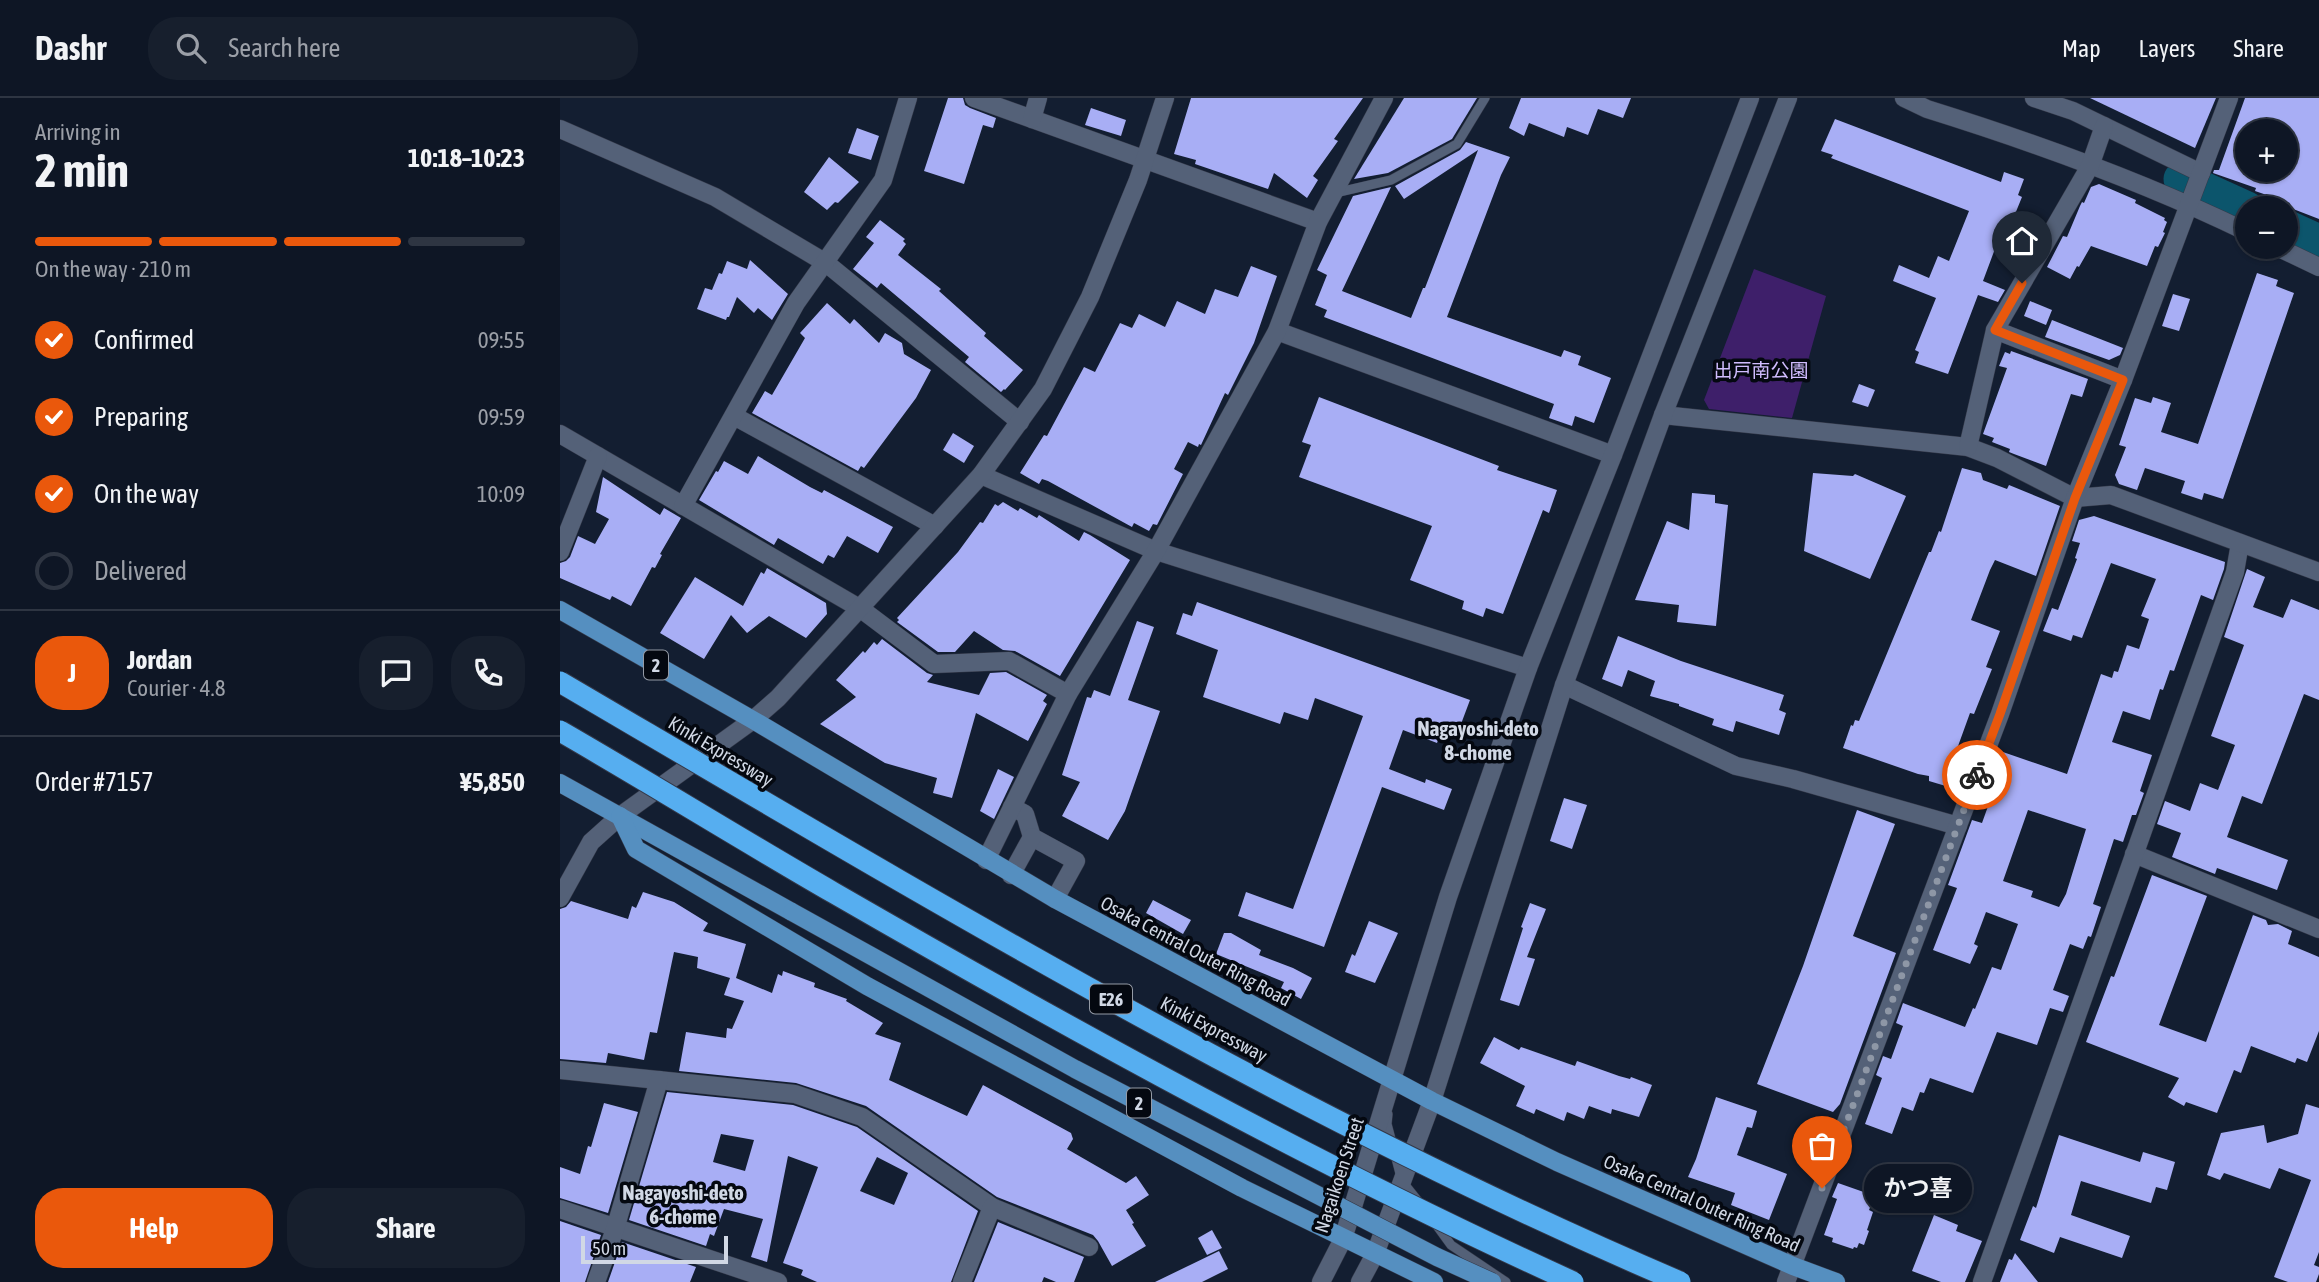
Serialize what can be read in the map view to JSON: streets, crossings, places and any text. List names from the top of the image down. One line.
{"streets":{"highway":["Kinki Expressway","E26"],"main road":["2","Osaka Central Outer Ring Road"],"street":["Nagaikoen Street"]},"crossings":[["2","Nagaikoen Street"],["Osaka Central Outer Ring Road","Nagaikoen Street"]],"districts":["Nagayoshi-deto 8-chome","Nagayoshi-deto 6-chome"],"parks":["出戸南公園"],"places":["かつ喜"],"scale_bar":"50 m","page":{"header":"Dashr","search":"Search here","nav":["Map","Layers","Share"],"heading":["2 min","Arriving in","10:18–10:23"],"panel":["Jordan","Courier · 4.8","Order #7157","¥5,850"],"map_buttons":["+","−"],"bar":"On the way · 210 m","list":[["Confirmed","09:55"],["Preparing","09:59"],["On the way","10:09"],"Delivered"],"round":"J","bubble":"かつ喜","buttons":["Help","Share"],"scale":"50 m"}}
